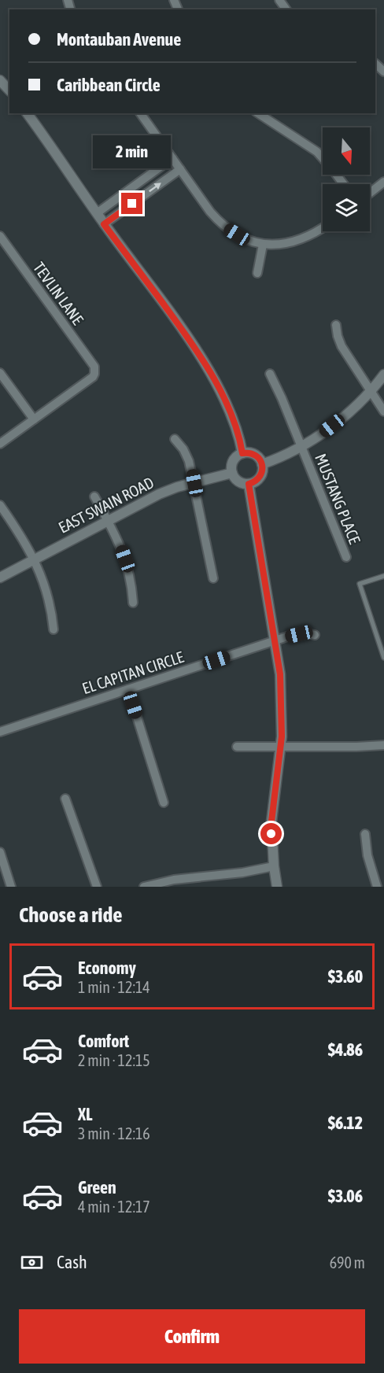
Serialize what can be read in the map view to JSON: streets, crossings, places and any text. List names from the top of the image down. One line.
{"streets":{"street":["TEVLIN LANE","MUSTANG PLACE","EAST SWAIN ROAD","EL CAPITAN CIRCLE"]},"north":"bottom","page":{"banner":["Montauban Avenue","Caribbean Circle"],"bubble":"2 min","heading":"Choose a ride","list":[{"name":"Economy","note":"1 min · 12:14","value":"$3.60"},{"name":"Comfort","note":"2 min · 12:15","value":"$4.86"},{"name":"XL","note":"3 min · 12:16","value":"$6.12"},{"name":"Green","note":"4 min · 12:17","value":"$3.06"}],"pay":["Cash","690 m"],"buttons":"Confirm"}}
